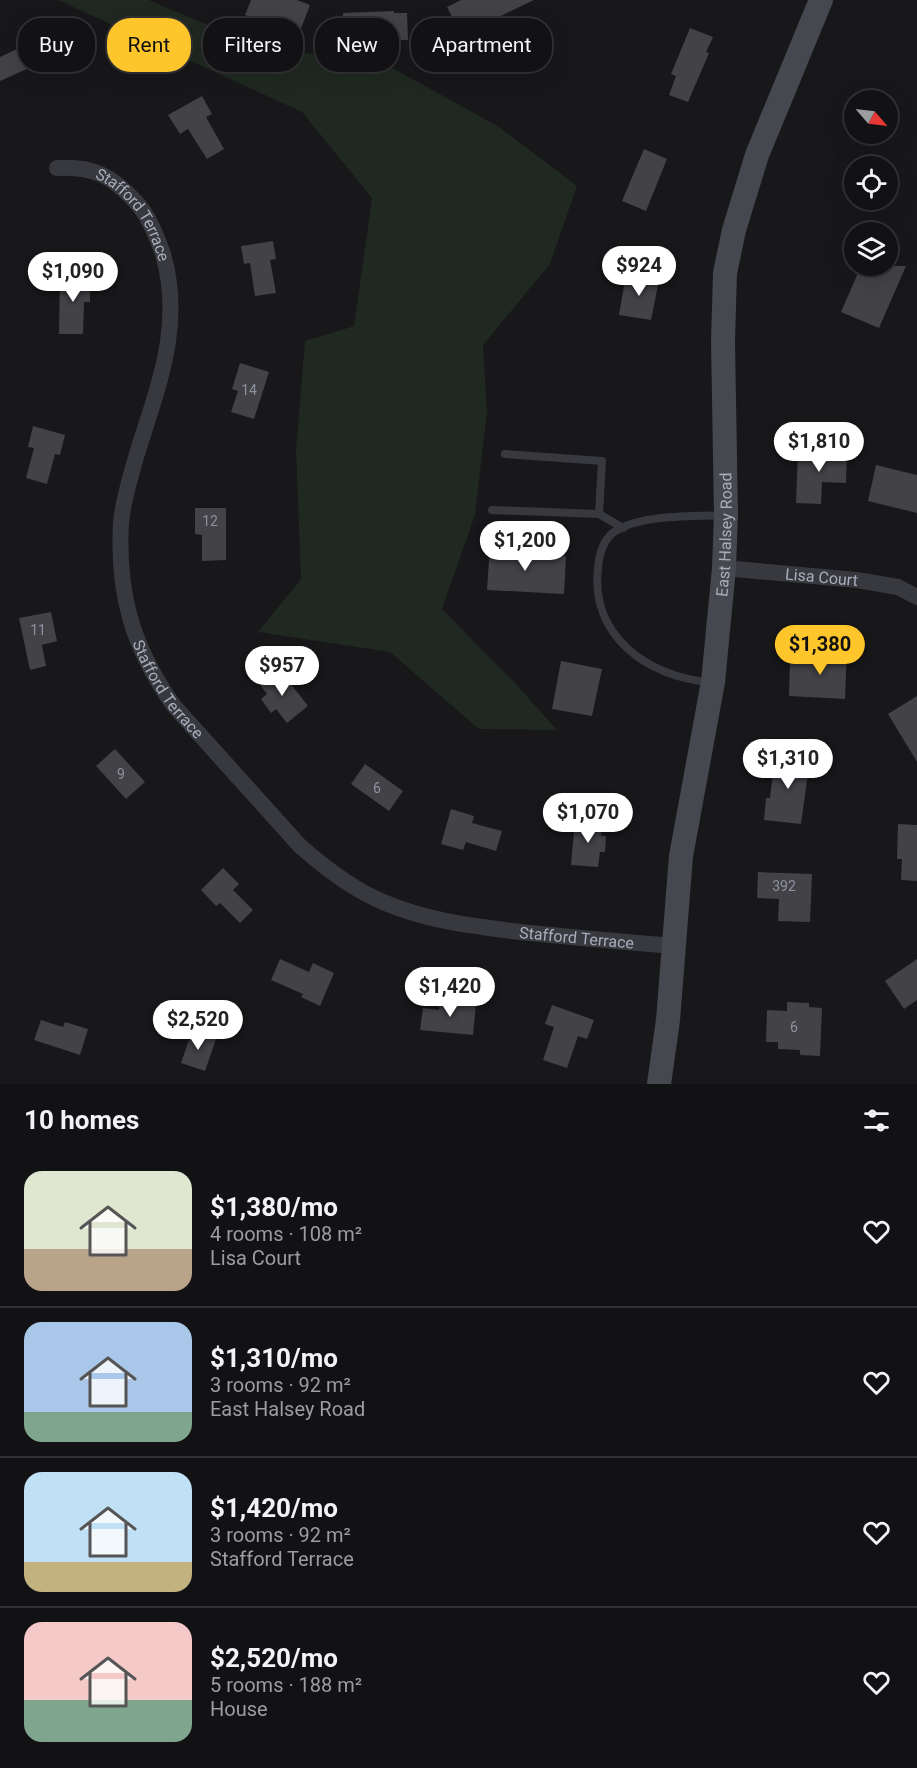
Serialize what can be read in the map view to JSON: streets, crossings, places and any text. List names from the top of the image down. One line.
{"streets":{"street":["Stafford Terrace","East Halsey Road","Lisa Court"]},"crossings":[["Stafford Terrace","East Halsey Road"],["East Halsey Road","Lisa Court"]],"house_numbers":["14","12","11","9","6","392","6"],"north":"bottom right","page":{"chip":["Buy","Rent","Filters","New","Apartment"],"price":["$924","$1,090","$1,810","$1,200","$1,380","$957","$1,310","$1,070","$1,420","$2,520"],"heading":"10 homes","list":[{"name":"$1,380/mo","note":"4 rooms · 108 m² · Lisa Court"},{"name":"$1,310/mo","note":"3 rooms · 92 m² · East Halsey Road"},{"name":"$1,420/mo","note":"3 rooms · 92 m² · Stafford Terrace"},{"name":"$2,520/mo","note":"5 rooms · 188 m² · House"}]}}
